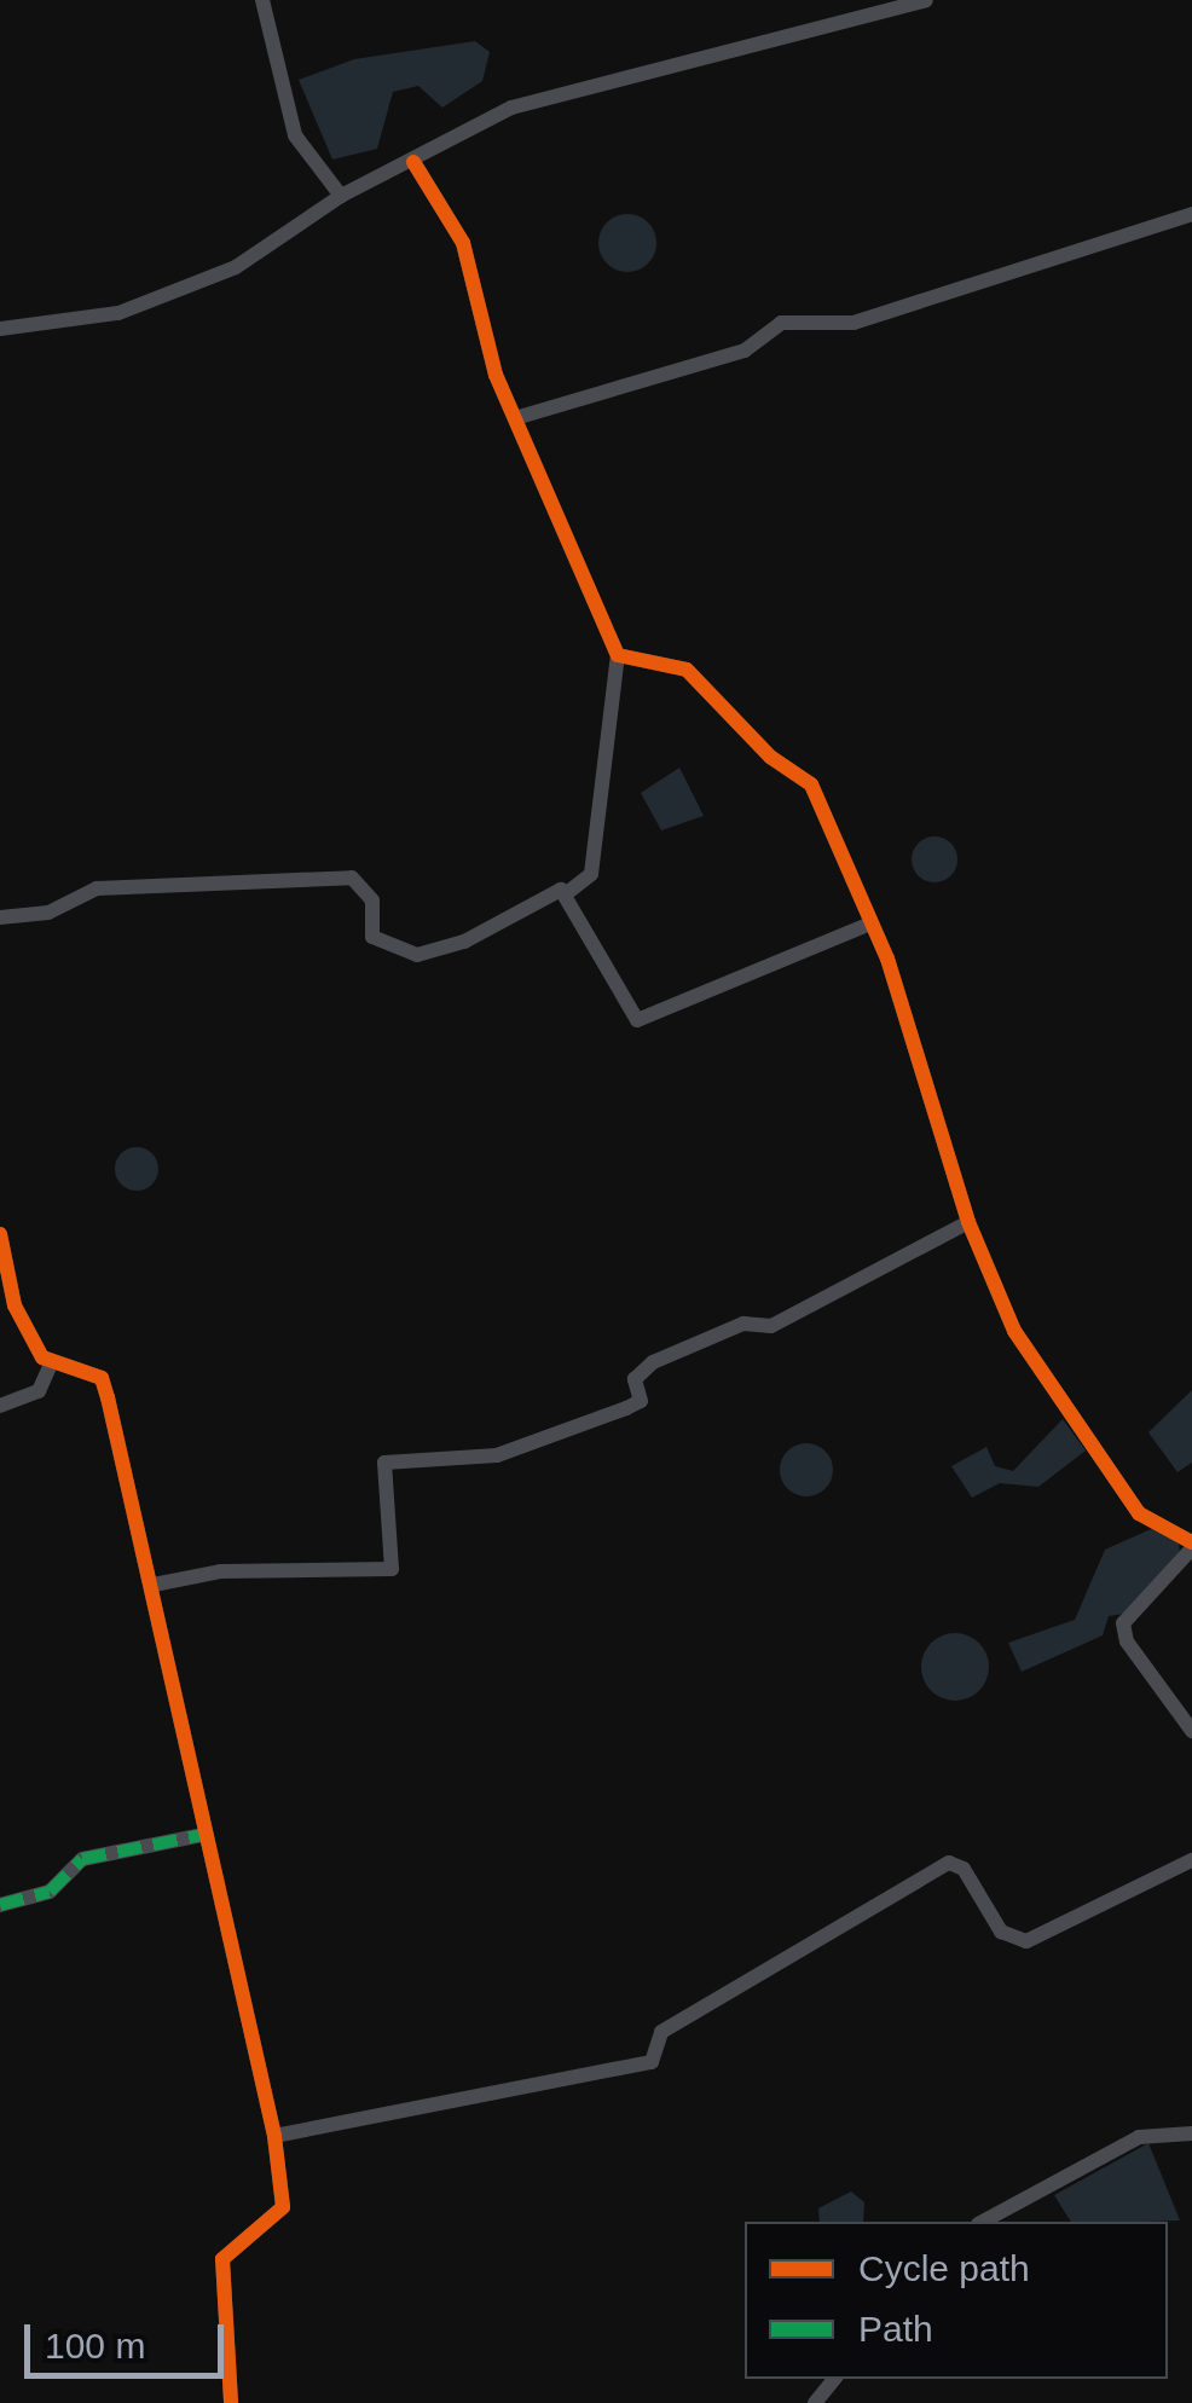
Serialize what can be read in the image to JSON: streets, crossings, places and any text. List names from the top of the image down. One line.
{"legend":["Cycle path","Path"],"scale_bar":"100 m"}
